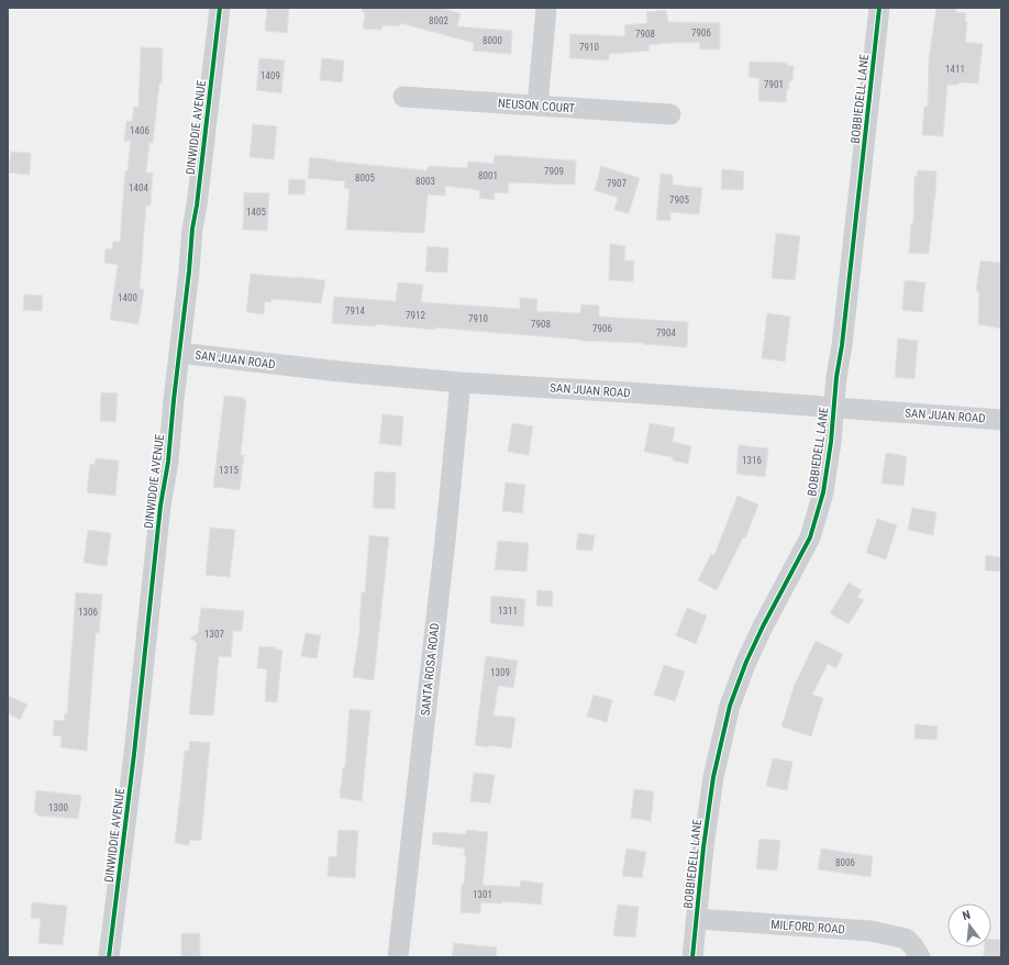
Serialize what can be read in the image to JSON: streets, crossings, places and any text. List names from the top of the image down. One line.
{"streets":{"street":["BOBBIEDELL LANE","NEUSON COURT","DINWIDDIE AVENUE","SAN JUAN ROAD","SANTA ROSA ROAD","MILFORD ROAD"]},"crossings":[["BOBBIEDELL LANE","SAN JUAN ROAD"],["BOBBIEDELL LANE","MILFORD ROAD"],["DINWIDDIE AVENUE","SAN JUAN ROAD"],["SAN JUAN ROAD","SANTA ROSA ROAD"]],"house_numbers":["8002","7906","7908","8000","7910","1411","1409","7901","1406","7909","8001","8005","8003","7907","1404","7905","1405","1400","7914","7912","7910","7908","7906","7904","1316","1315","1311","1306","1307","1309","1300","8006","1301"],"north":"top"}
